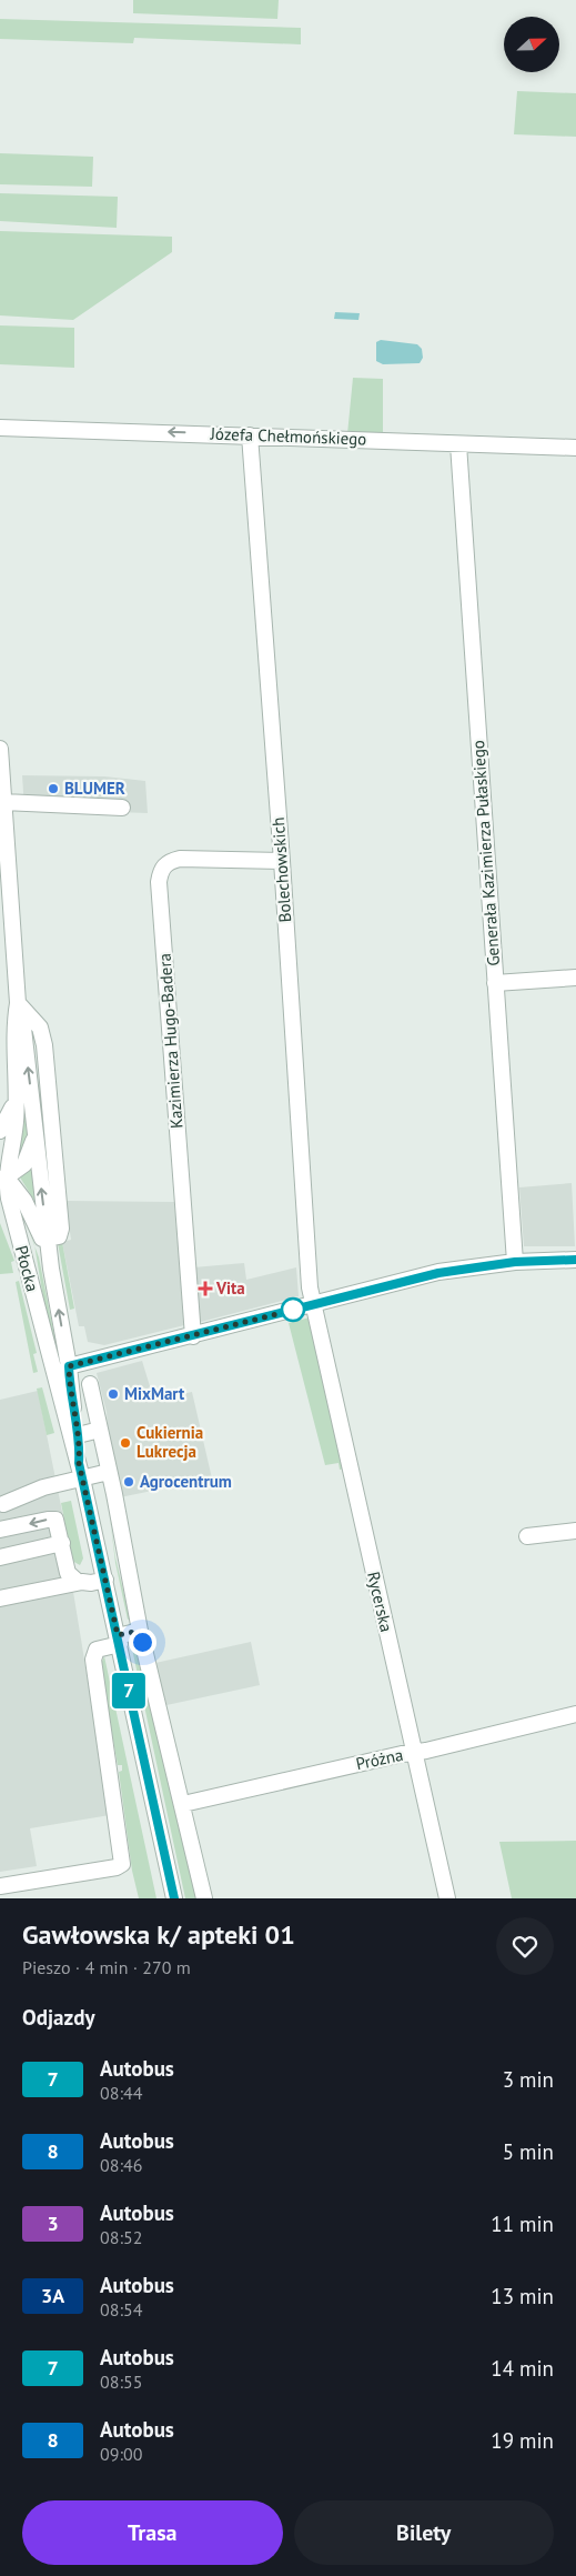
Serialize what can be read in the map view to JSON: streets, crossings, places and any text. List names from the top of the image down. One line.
{"streets":{"street":["Józefa Chełmońskiego","Generała Kazimierza Pułaskiego","Bolechowskich","Kazimierza Hugo-Badera","Płocka","Rycerska","Próżna"]},"crossings":[["Józefa Chełmońskiego","Generała Kazimierza Pułaskiego"],["Józefa Chełmońskiego","Bolechowskich"],["Bolechowskich","Kazimierza Hugo-Badera"],["Bolechowskich","Rycerska"],["Rycerska","Próżna"]],"one_way":["Józefa Chełmońskiego"],"places":{"other":["BLUMER","MixMart","Cukiernia Lukrecja","Agrocentrum"],"health":["Vita"]},"lines":["bus line 7"],"north":"right","page":{"on_map":"7","heading":[["Gawłowska k/ apteki 01","Pieszo · 4 min · 270 m"],"Odjazdy"],"list":[{"mark":"7","name":"Autobus","note":"08:44","value":"3 min"},{"mark":"8","name":"Autobus","note":"08:46","value":"5 min"},{"mark":"3","name":"Autobus","note":"08:52","value":"11 min"},{"mark":"3A","name":"Autobus","note":"08:54","value":"13 min"},{"mark":"7","name":"Autobus","note":"08:55","value":"14 min"},{"mark":"8","name":"Autobus","note":"09:00","value":"19 min"}],"buttons":["Trasa","Bilety"]}}
